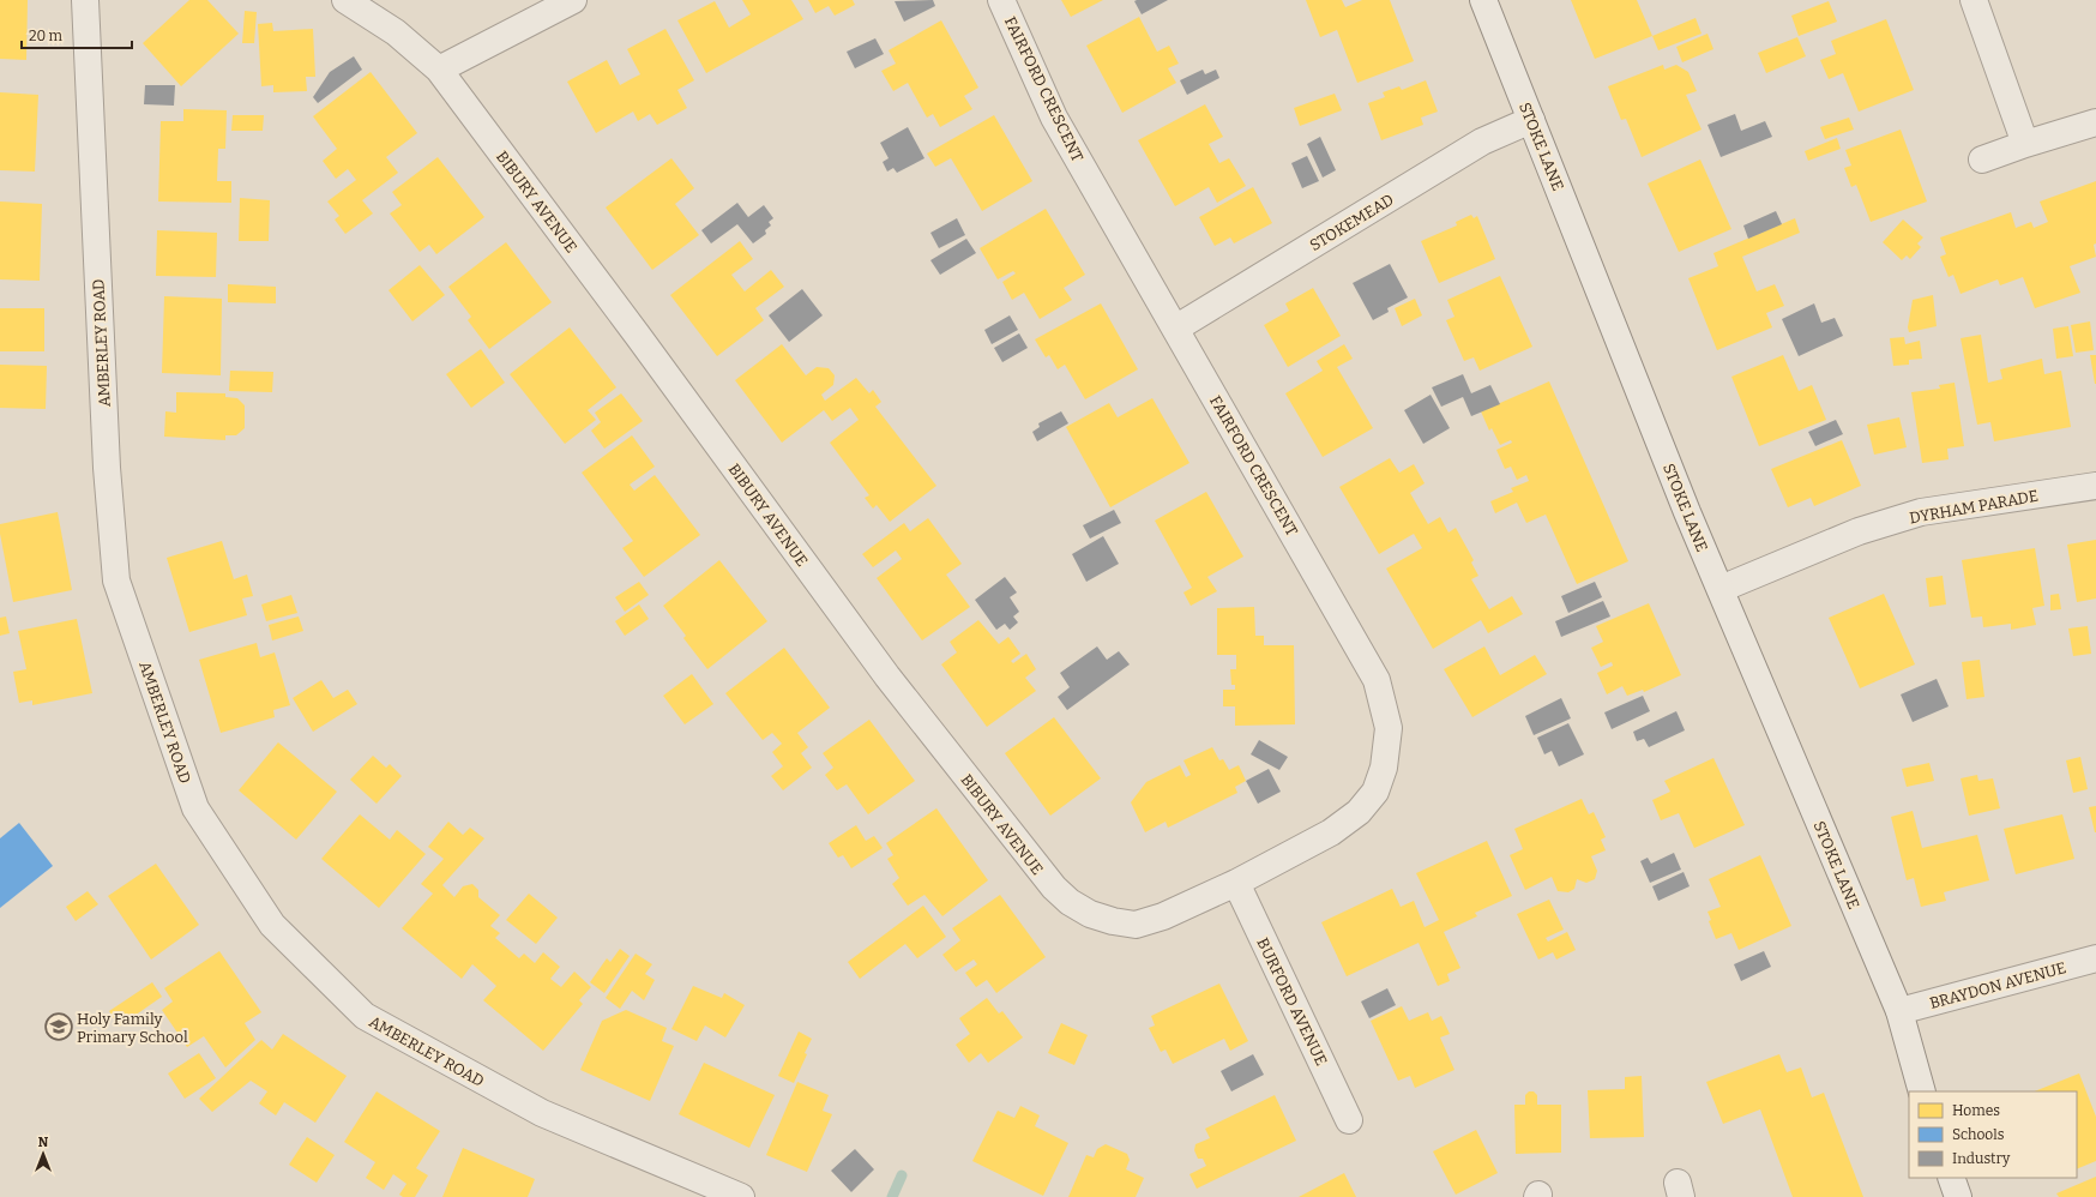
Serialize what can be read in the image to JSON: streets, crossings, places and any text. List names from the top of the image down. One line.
{"streets":{"street":["FAIRFORD CRESCENT","STOKE LANE","BIBURY AVENUE","STOKEMEAD","AMBERLEY ROAD","DYRHAM PARADE","BRAYDON AVENUE","BURFORD AVENUE"]},"crossings":[["FAIRFORD CRESCENT","BIBURY AVENUE"],["FAIRFORD CRESCENT","STOKEMEAD"],["FAIRFORD CRESCENT","BURFORD AVENUE"],["STOKE LANE","STOKEMEAD"],["STOKE LANE","DYRHAM PARADE"],["STOKE LANE","BRAYDON AVENUE"],["BIBURY AVENUE","BURFORD AVENUE"]],"places":{"school or university":["Holy Family Primary School"]},"legend":["Homes","Schools","Industry"],"scale_bar":"20 m","north":"top"}
